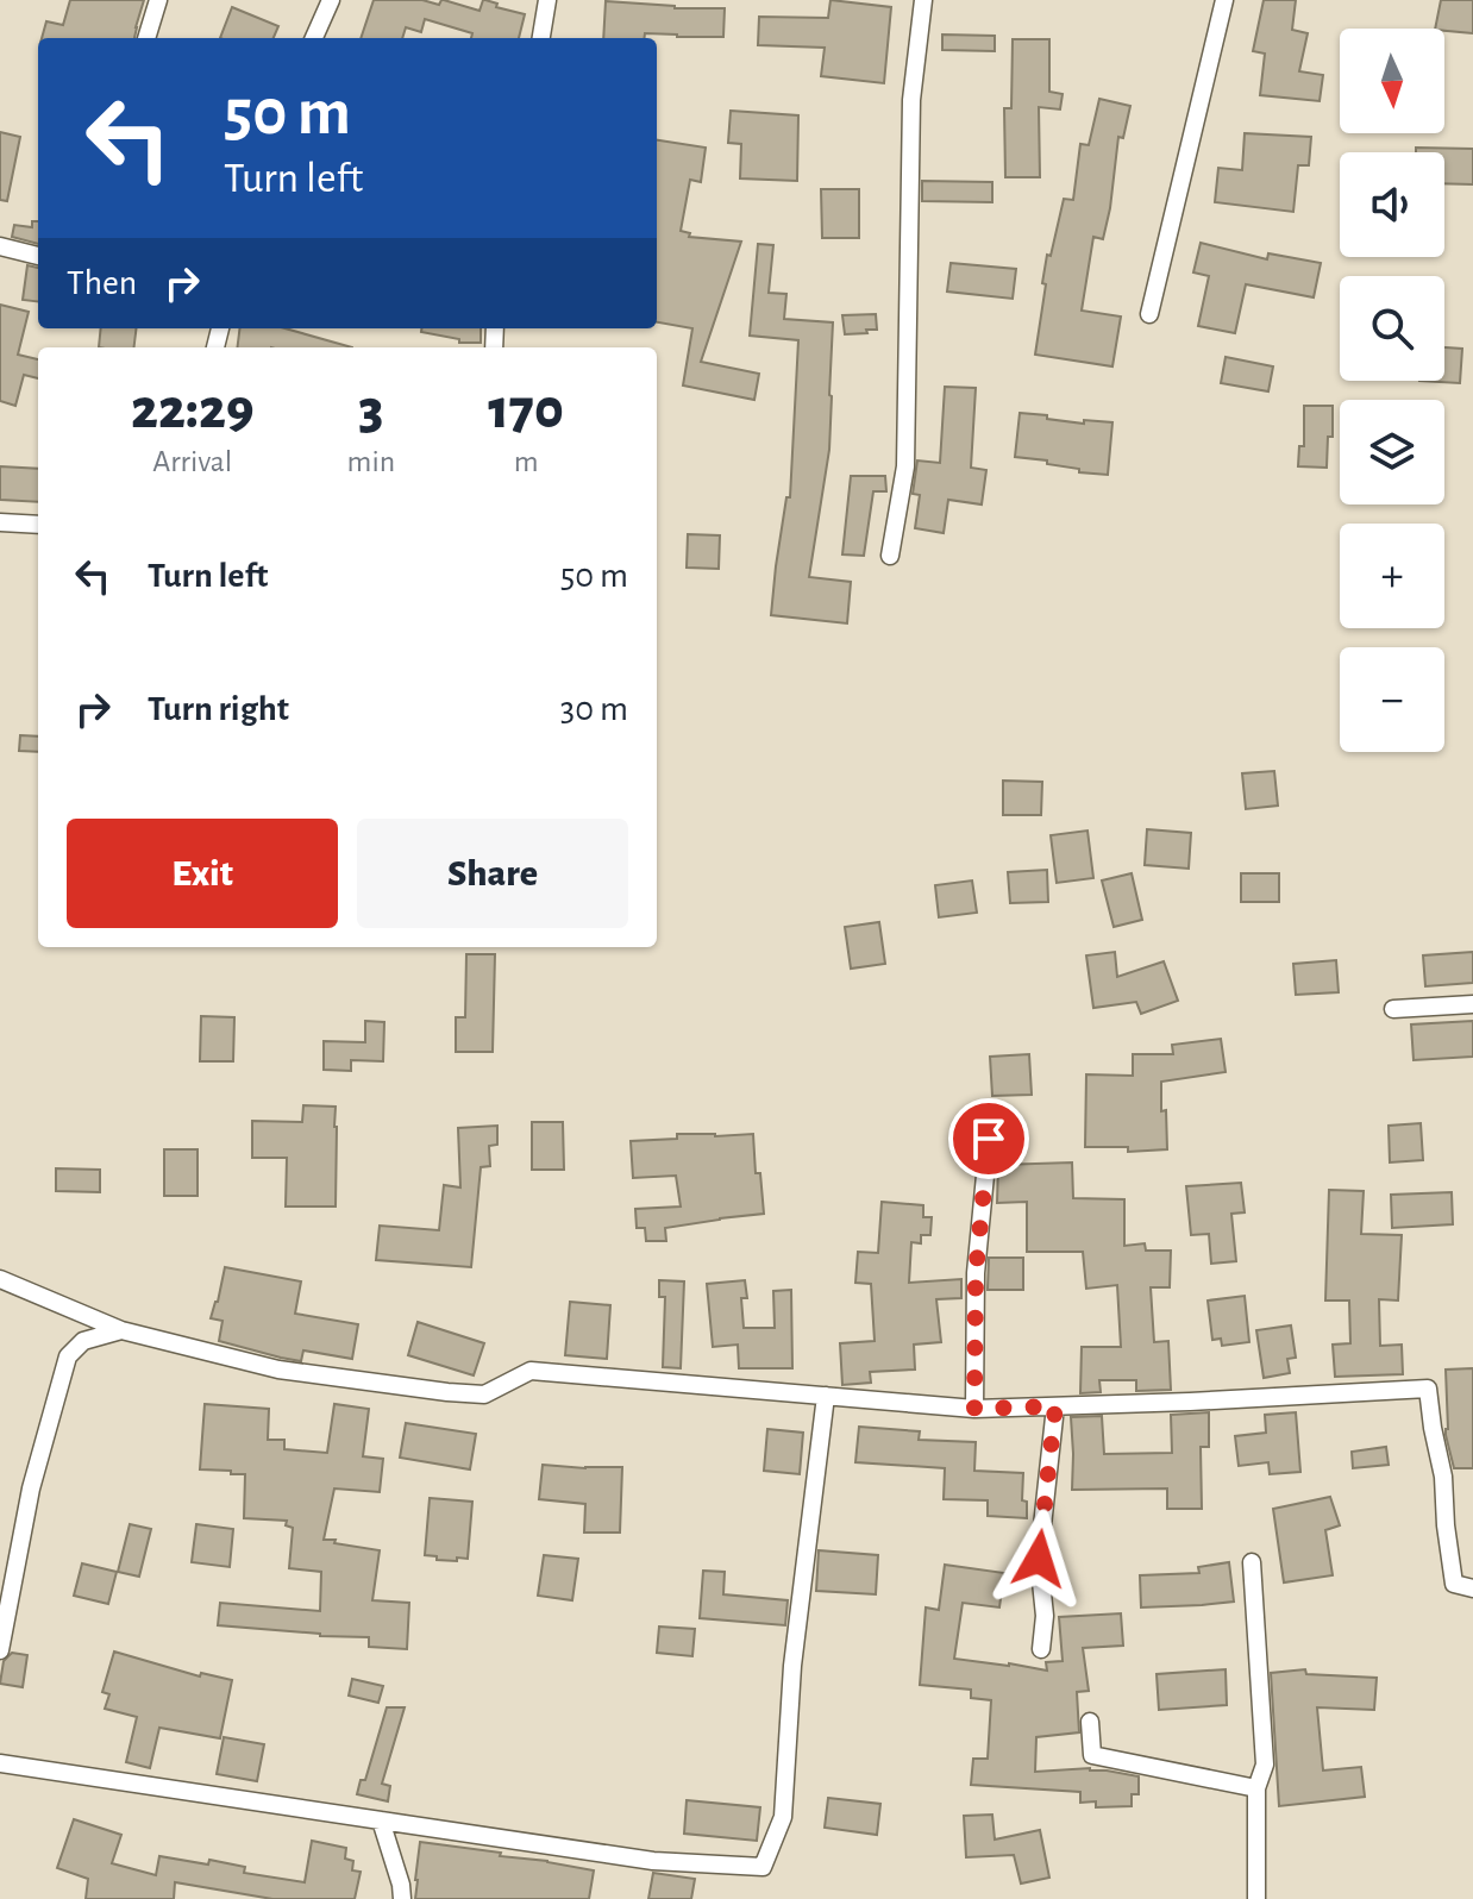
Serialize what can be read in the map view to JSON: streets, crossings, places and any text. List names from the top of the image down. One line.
{"north":"bottom","page":{"map_buttons":["+","−"],"turn":["50 m","Turn left"],"then":"Then","eta":["22:29","Arrival","3","min","170","m"],"list":[{"name":"Turn left","value":"50 m"},{"name":"Turn right","value":"30 m"}],"buttons":["Exit","Share"]}}
